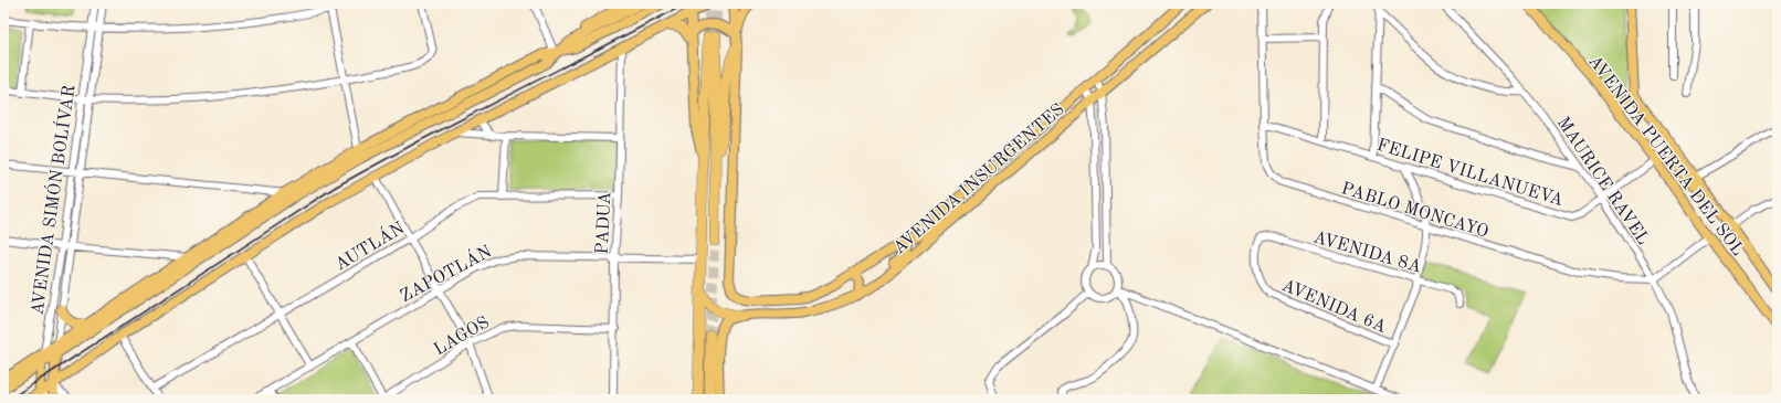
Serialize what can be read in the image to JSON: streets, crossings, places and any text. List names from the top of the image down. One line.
{"streets":{"main road":["AVENIDA PUERTA DEL SOL","AVENIDA INSURGENTES","AVENIDA SIMÓN BOLÍVAR"],"street":["FELIPE VILLANUEVA","MAURICE RAVEL","PABLO MONCAYO","PADUA","AUTLÁN","AVENIDA 8A","ZAPOTLÁN","AVENIDA 6A","LAGOS"]},"crossings":[["AVENIDA PUERTA DEL SOL","FELIPE VILLANUEVA"],["FELIPE VILLANUEVA","MAURICE RAVEL"],["FELIPE VILLANUEVA","PABLO MONCAYO"],["MAURICE RAVEL","PABLO MONCAYO"],["PADUA","AUTLÁN"],["PADUA","ZAPOTLÁN"],["PADUA","LAGOS"],["AVENIDA 8A","AVENIDA 6A"]]}
